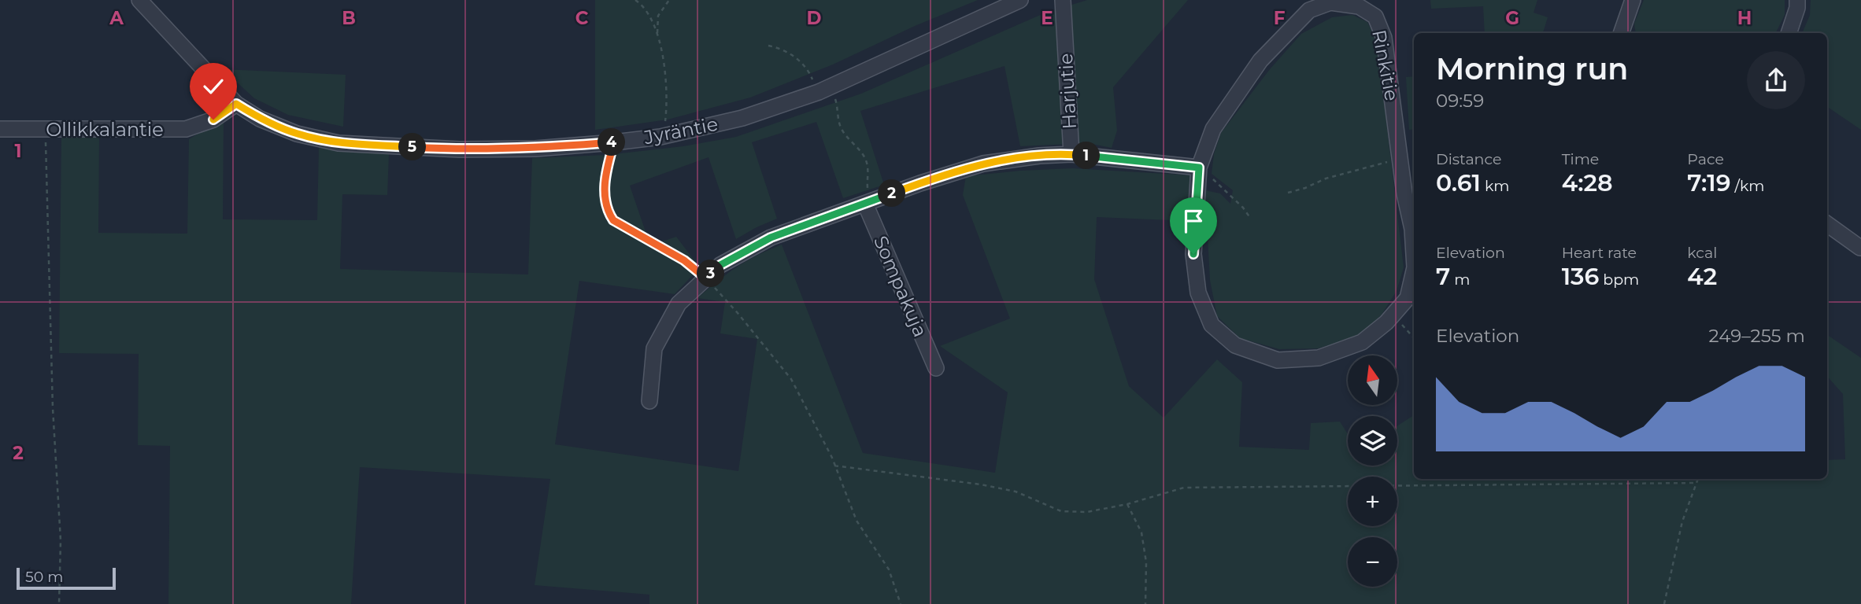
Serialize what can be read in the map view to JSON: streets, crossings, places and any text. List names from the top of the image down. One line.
{"streets":{"street":["Rinkitie","Harjutie","Ollikkalantie","Jyräntie","Sompakuja"]},"crossings":[["Rinkitie","Harjutie"],["Ollikkalantie","Jyräntie"]],"scale_bar":"50 m","north":"top","page":{"heading":["Morning run","09:59"],"stats":[["Distance","0.61 km"],["Time","4:28"],["Pace","7:19 /km"],["Elevation","7 m"],["Heart rate","136 bpm"],["kcal","42"]],"pins":["4","5","1","2","3"],"chart":["Elevation","249–255 m"],"map_buttons":["+","−"],"scale":"50 m"},"grid":{"columns":["A","B","C","D","E","F","G","H"],"rows":["1","2"]}}
